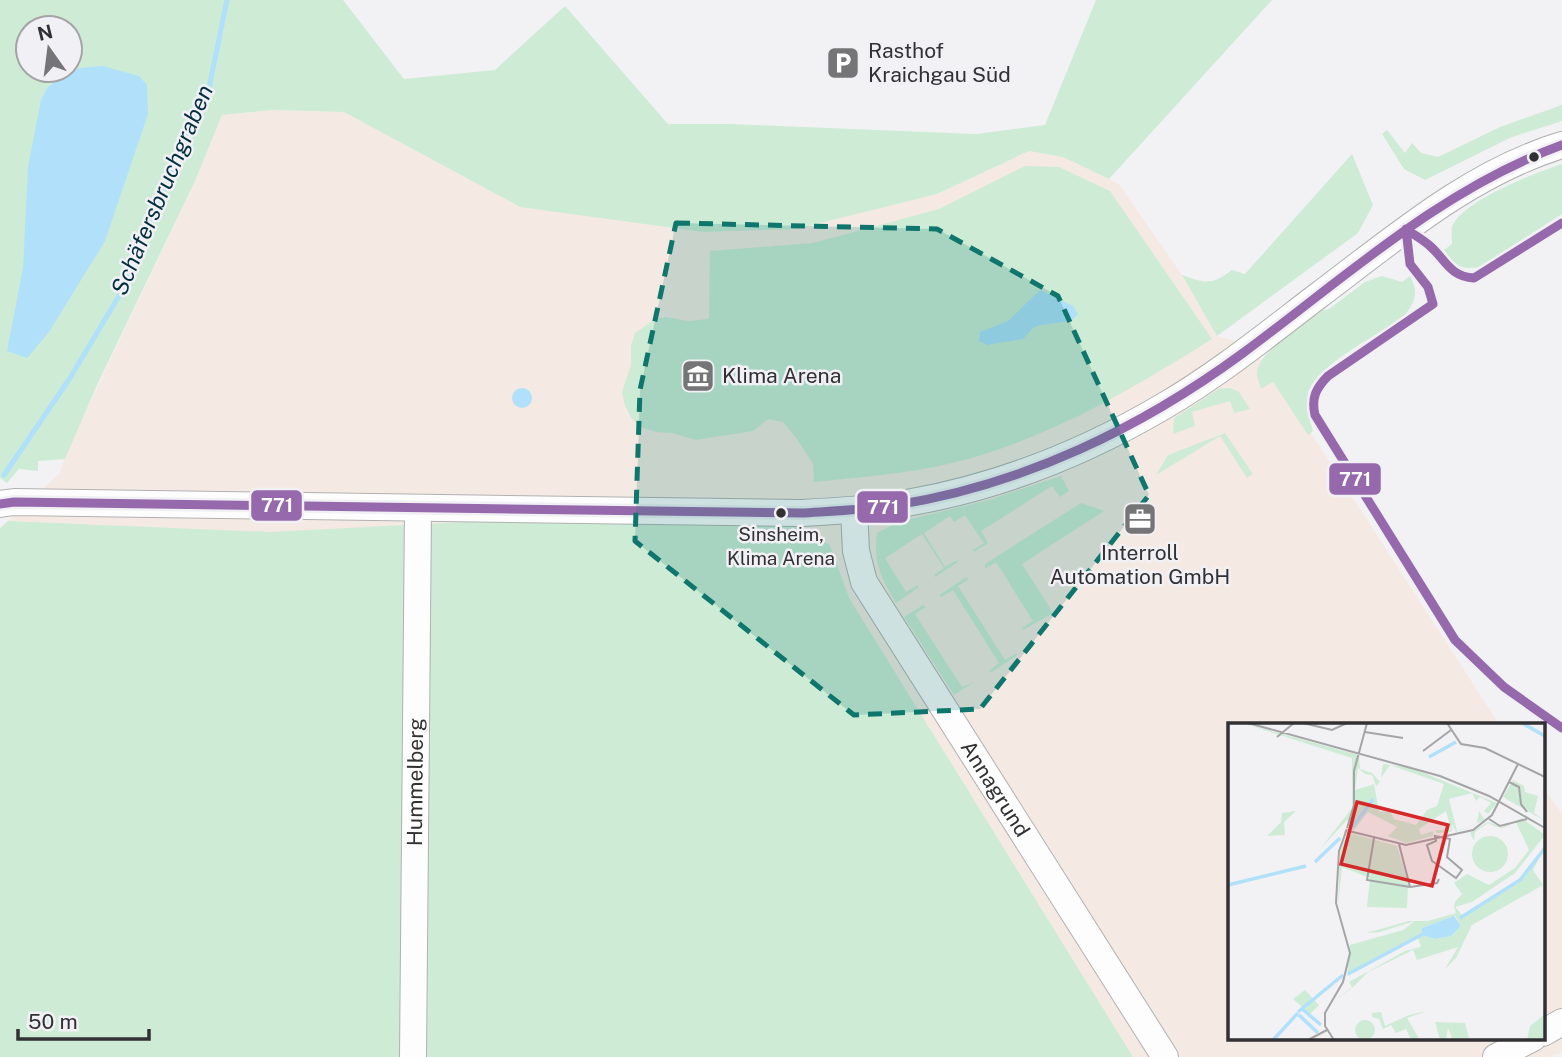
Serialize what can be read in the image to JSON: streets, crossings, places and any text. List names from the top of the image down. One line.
{"streets":{"street":["Hummelberg","Annagrund"]},"water":["Schäfersbruchgraben"],"places":{"parking":["Rasthof Kraichgau Süd"],"museum":["Klima Arena"],"other":["Sinsheim, Klima Arena"],"office":["Interroll Automation GmbH"]},"lines":["transit line 771"],"scale_bar":"50 m","north":"top"}
